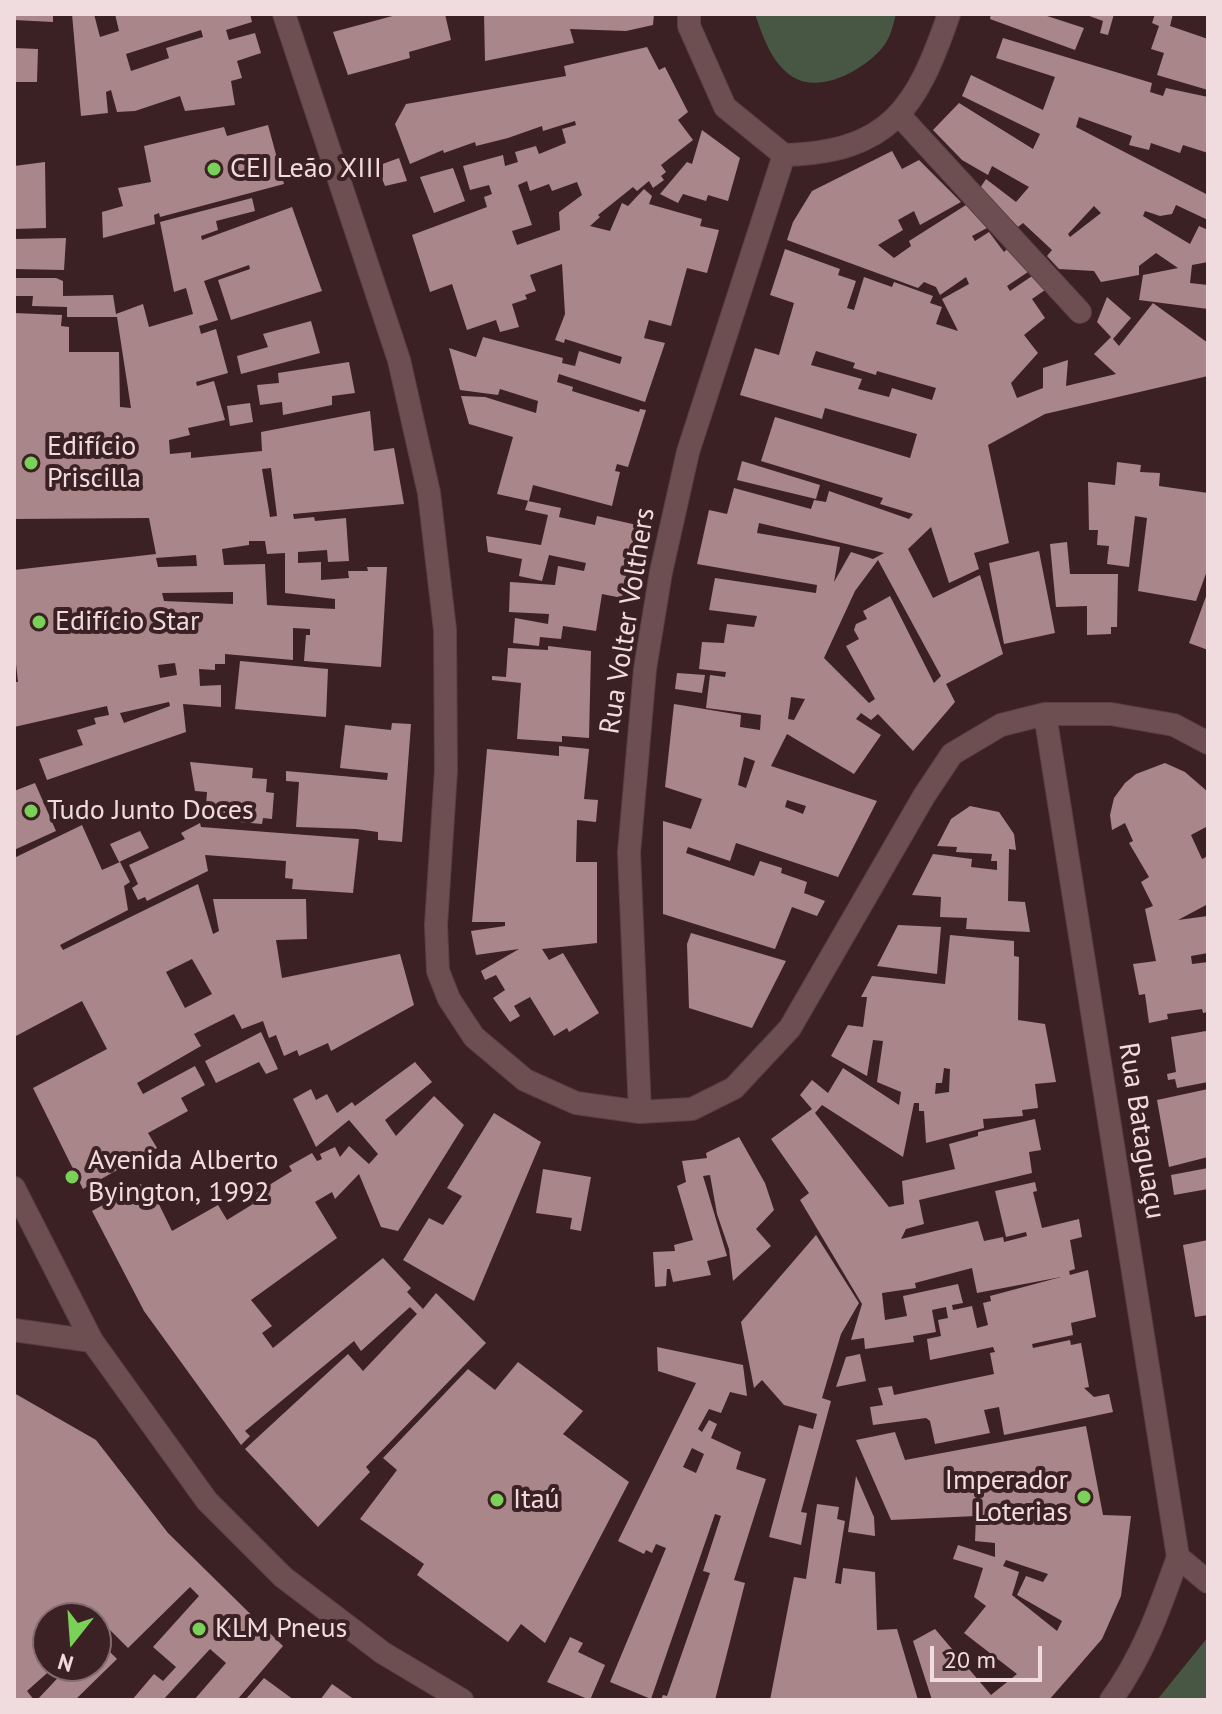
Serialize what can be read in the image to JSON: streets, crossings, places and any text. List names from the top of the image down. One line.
{"streets":{"street":["Rua Volter Volthers","Rua Bataguaçu"]},"places":["CEI Leão XIII","Edifício Priscilla","Edifício Star","Tudo Junto Doces","Avenida Alberto Byington, 1992","Imperador Loterias","Itaú","KLM Pneus"],"scale_bar":"20 m","north":"bottom"}
